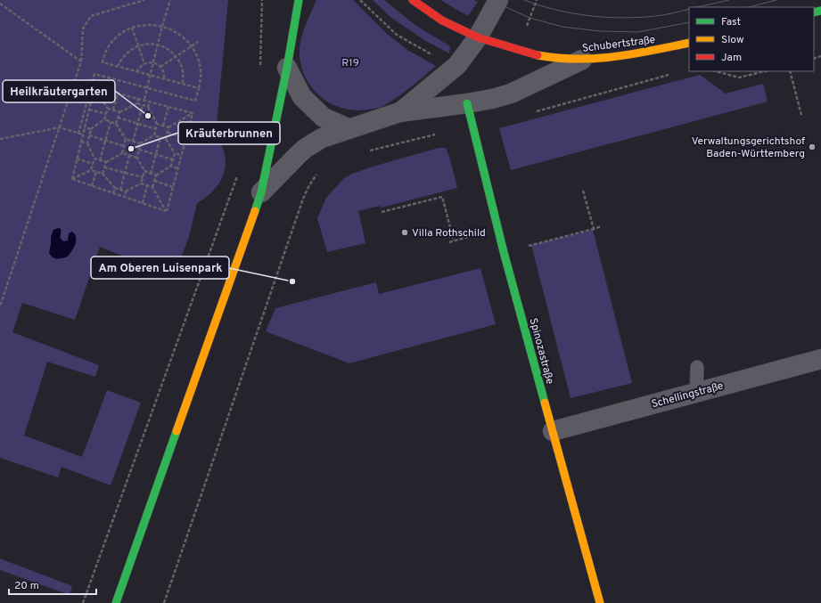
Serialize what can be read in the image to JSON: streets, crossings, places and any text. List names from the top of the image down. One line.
{"streets":{"street":["Schubertstraße","Spinozastraße","Schellingstraße"]},"crossings":[["Spinozastraße","Schellingstraße"]],"parks":["R19"],"places":["Heilkräutergarten","Verwaltungsgerichtshof Baden-Württemberg","Kräuterbrunnen","Villa Rothschild","Am Oberen Luisenpark"],"legend":["Fast","Slow","Jam"],"scale_bar":"20 m"}
